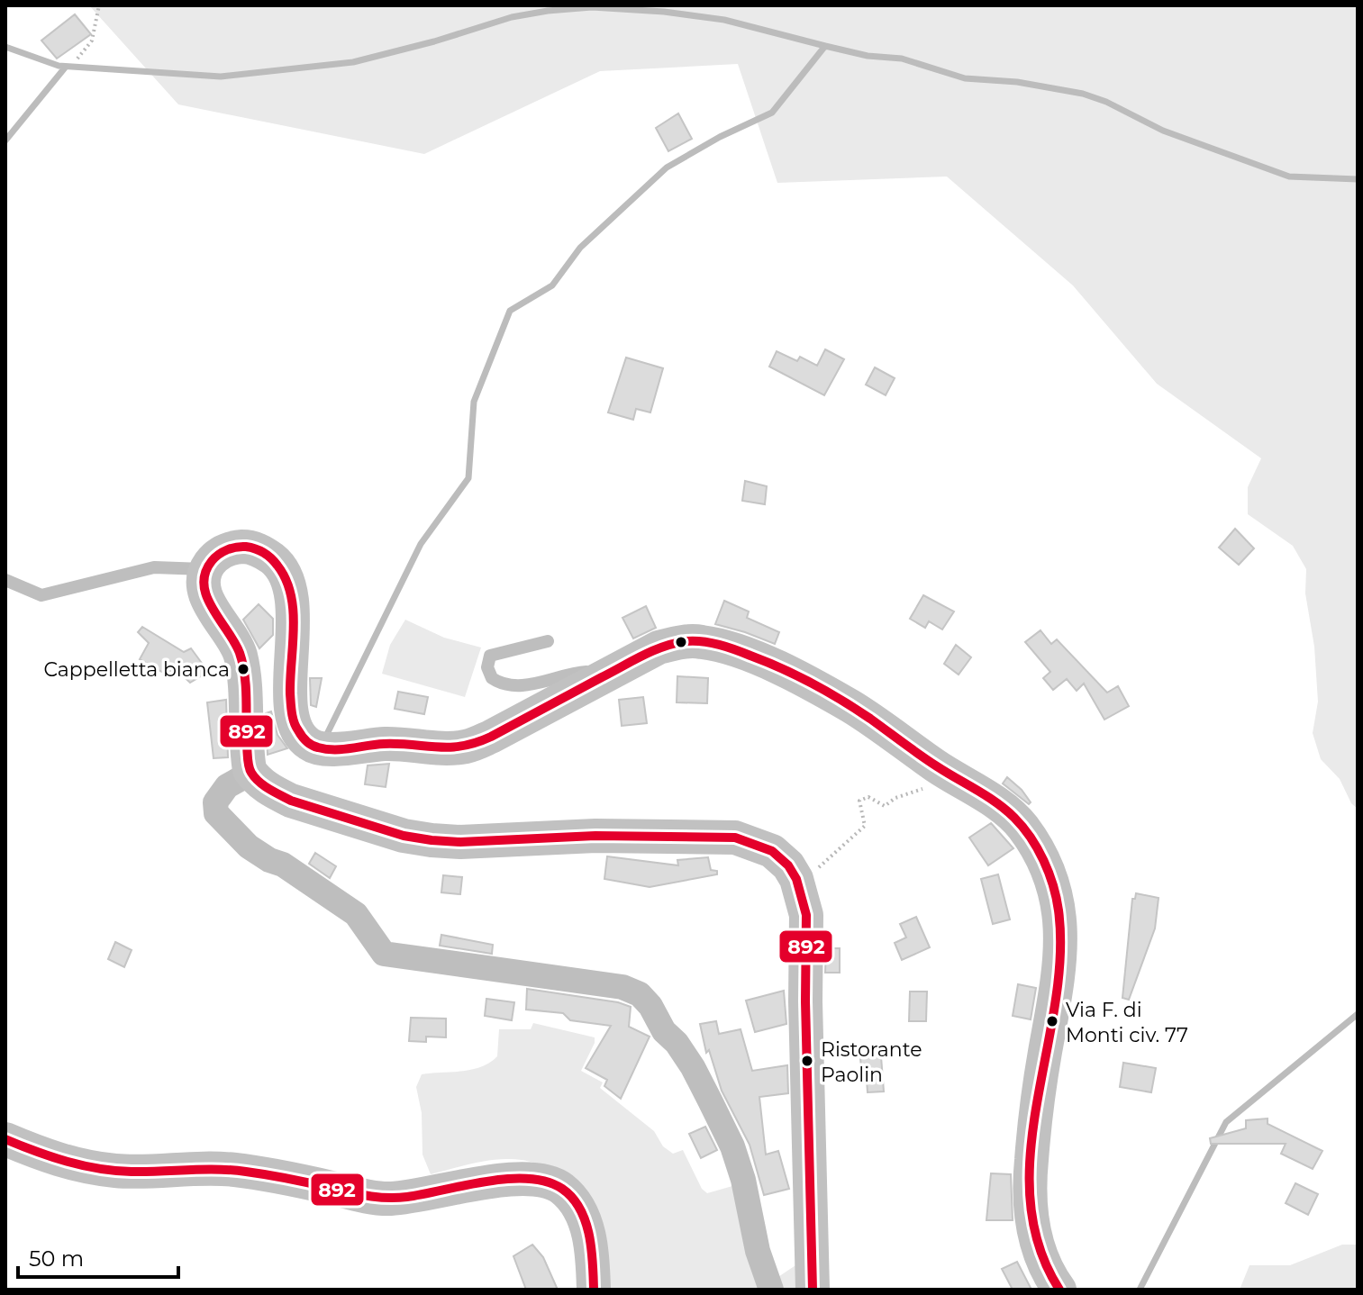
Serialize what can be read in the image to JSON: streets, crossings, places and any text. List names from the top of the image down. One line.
{"places":["Cappelletta bianca","Via F. di Monti civ. 77","Ristorante Paolin"],"lines":["transit line 892"],"scale_bar":"50 m"}
